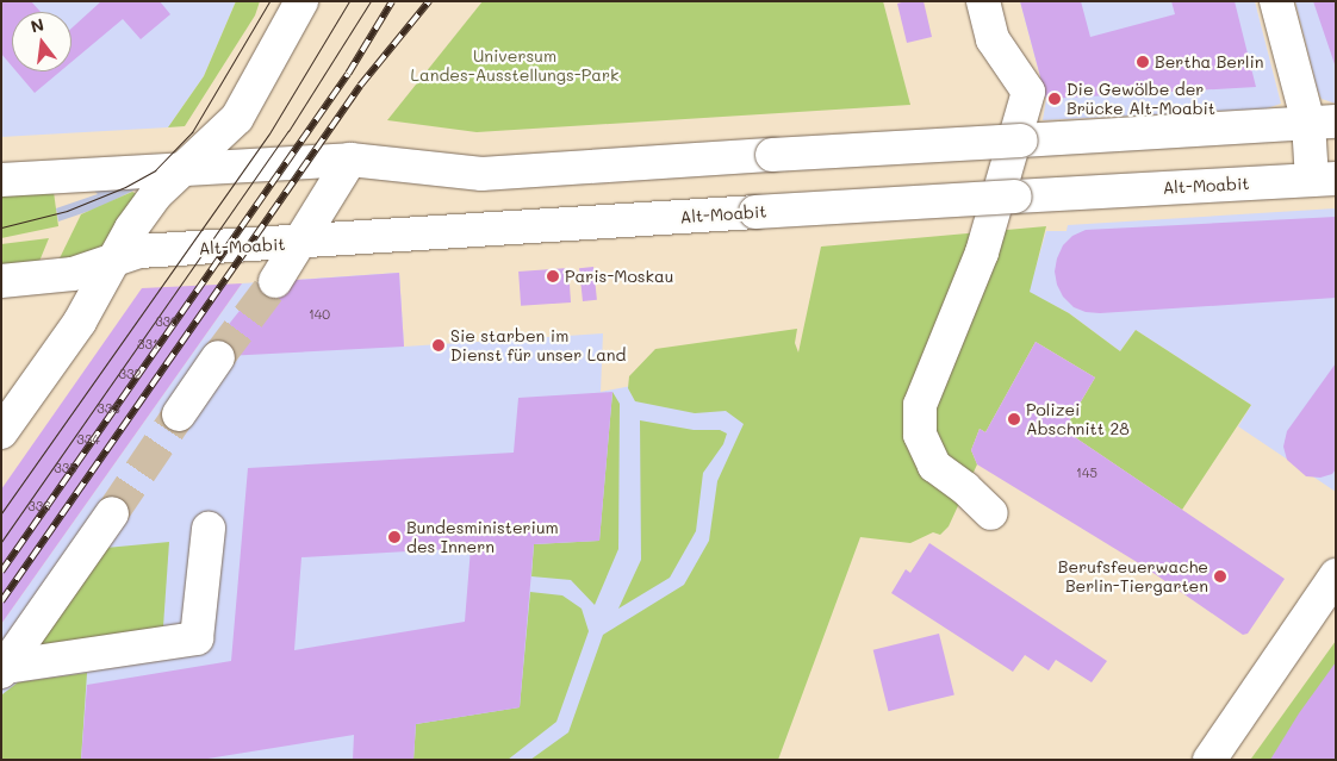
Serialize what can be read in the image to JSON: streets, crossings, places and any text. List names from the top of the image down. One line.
{"streets":{"street":["Alt-Moabit"]},"parks":["Universum Landes-Ausstellungs-Park"],"places":["Bertha Berlin","Die Gewölbe der Brücke Alt-Moabit","Paris-Moskau","Sie starben im Dienst für unser Land","Polizei Abschnitt 28","Bundesministerium des Innern","Berufsfeuerwache Berlin-Tiergarten"],"house_numbers":["140","330","331","332","333","334","335","145","336"],"north":"top"}
